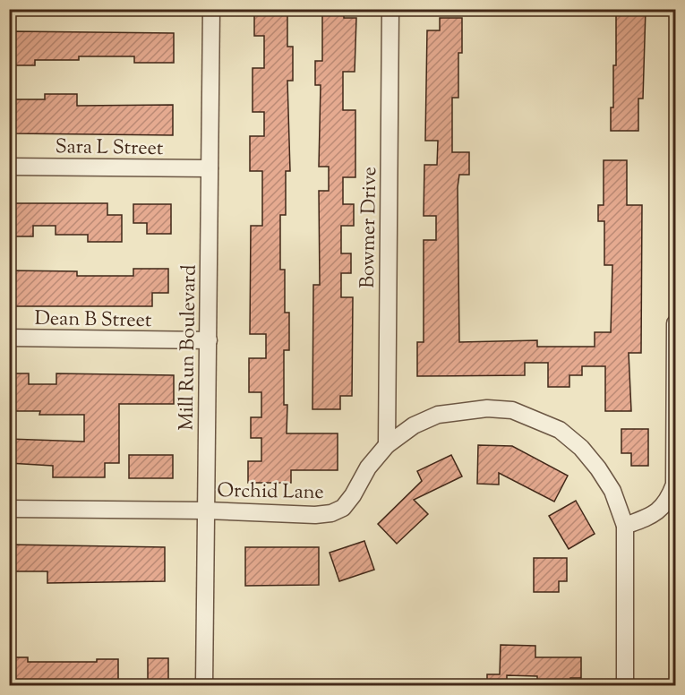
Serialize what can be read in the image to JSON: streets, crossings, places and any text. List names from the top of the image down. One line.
{"streets":{"street":["Sara L Street","Bowmer Drive","Dean B Street","Mill Run Boulevard","Orchid Lane"]},"crossings":[["Sara L Street","Mill Run Boulevard"],["Bowmer Drive","Orchid Lane"],["Dean B Street","Mill Run Boulevard"],["Mill Run Boulevard","Orchid Lane"]]}
